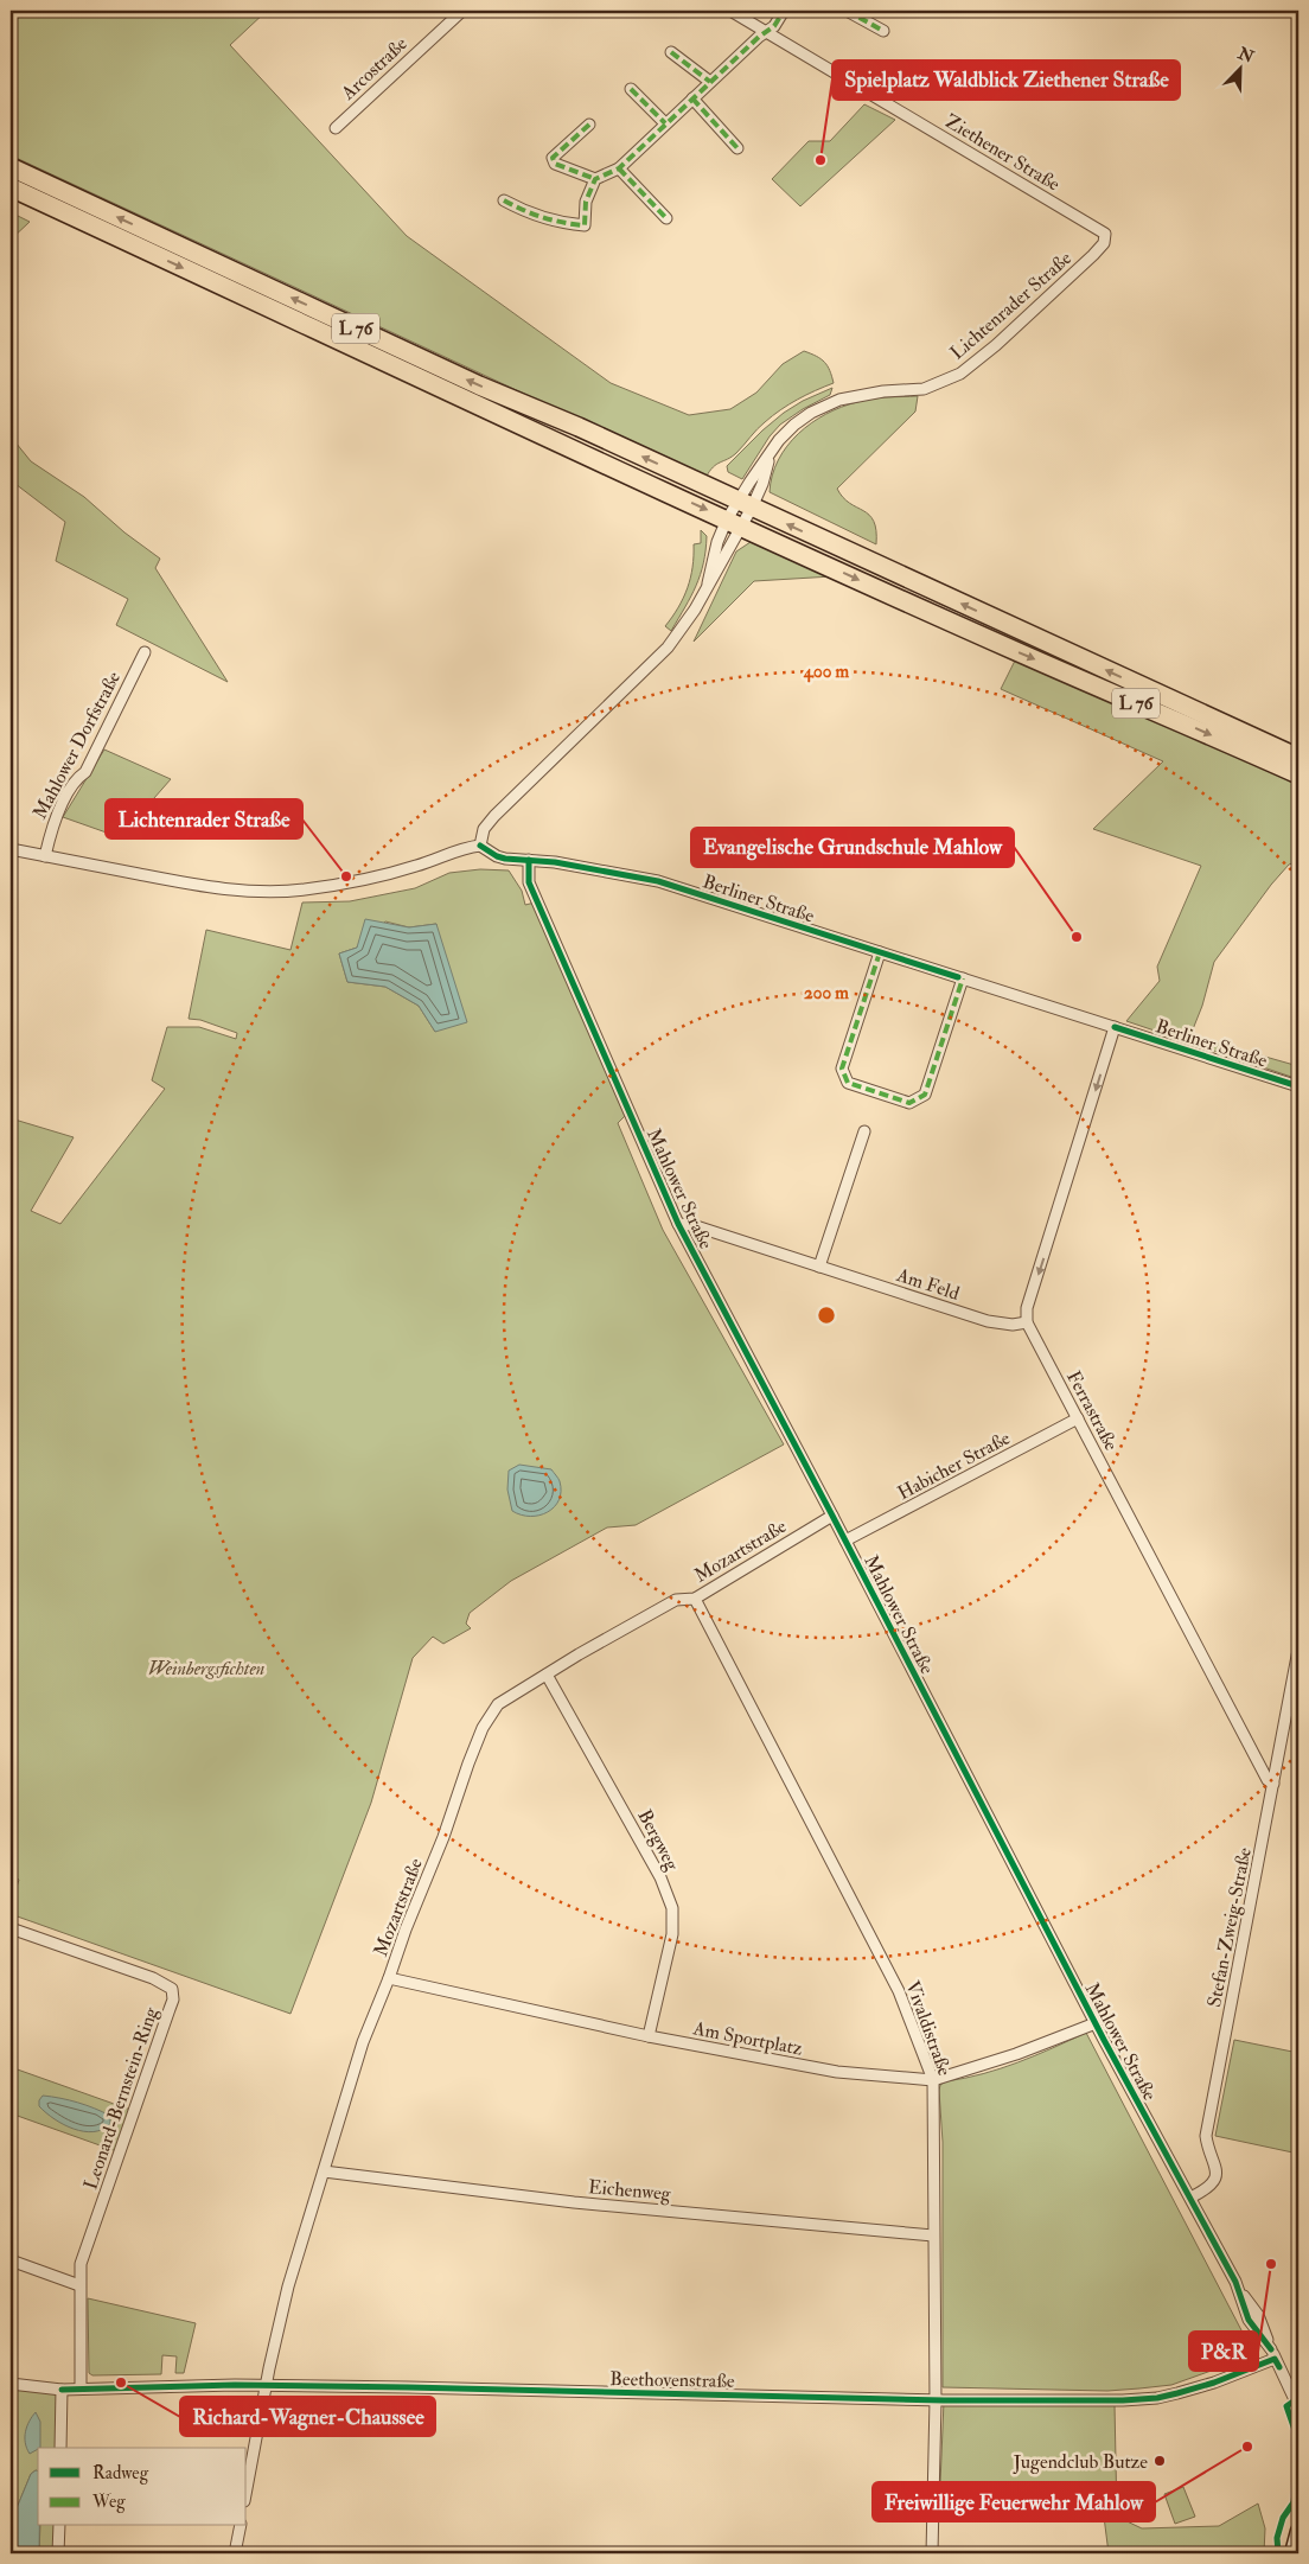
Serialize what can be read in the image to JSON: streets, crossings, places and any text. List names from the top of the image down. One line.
{"streets":{"main road":["L 76"],"street":["Arcostraße","Ziethener Straße","Lichtenrader Straße","Mahlower Dorfstraße","Berliner Straße","Mahlower Straße","Am Feld","Ferrastraße","Habicher Straße","Mozartstraße","Bergweg","Stefan-Zweig-Straße","Vivaldistraße","Am Sportplatz","Leonard-Bernstein-Ring","Eichenweg","Beethovenstraße"]},"crossings":[["Ziethener Straße","Lichtenrader Straße"],["Lichtenrader Straße","L 76"],["Lichtenrader Straße","Berliner Straße"],["Berliner Straße","Mahlower Straße"],["Berliner Straße","Ferrastraße"],["Mahlower Straße","Am Feld"],["Mahlower Straße","Habicher Straße"],["Mahlower Straße","Mozartstraße"],["Mahlower Straße","Stefan-Zweig-Straße"],["Mahlower Straße","Am Sportplatz"],["Mahlower Straße","Beethovenstraße"],["Am Feld","Ferrastraße"],["Ferrastraße","Habicher Straße"],["Ferrastraße","Stefan-Zweig-Straße"],["Mozartstraße","Bergweg"],["Mozartstraße","Vivaldistraße"],["Mozartstraße","Am Sportplatz"],["Mozartstraße","Eichenweg"],["Mozartstraße","Beethovenstraße"],["Bergweg","Am Sportplatz"],["Vivaldistraße","Am Sportplatz"],["Vivaldistraße","Eichenweg"],["Vivaldistraße","Beethovenstraße"],["Leonard-Bernstein-Ring","Beethovenstraße"]],"one_way":["Ferrastraße"],"parks":["Weinbergsfichten"],"places":["Spielplatz Waldblick Ziethener Straße","Lichtenrader Straße","Evangelische Grundschule Mahlow","P&R","Richard-Wagner-Chaussee","Freiwillige Feuerwehr Mahlow","Jugendclub Butze"],"legend":["Radweg","Weg"],"north":"top right","rings":["400 m","200 m"]}
